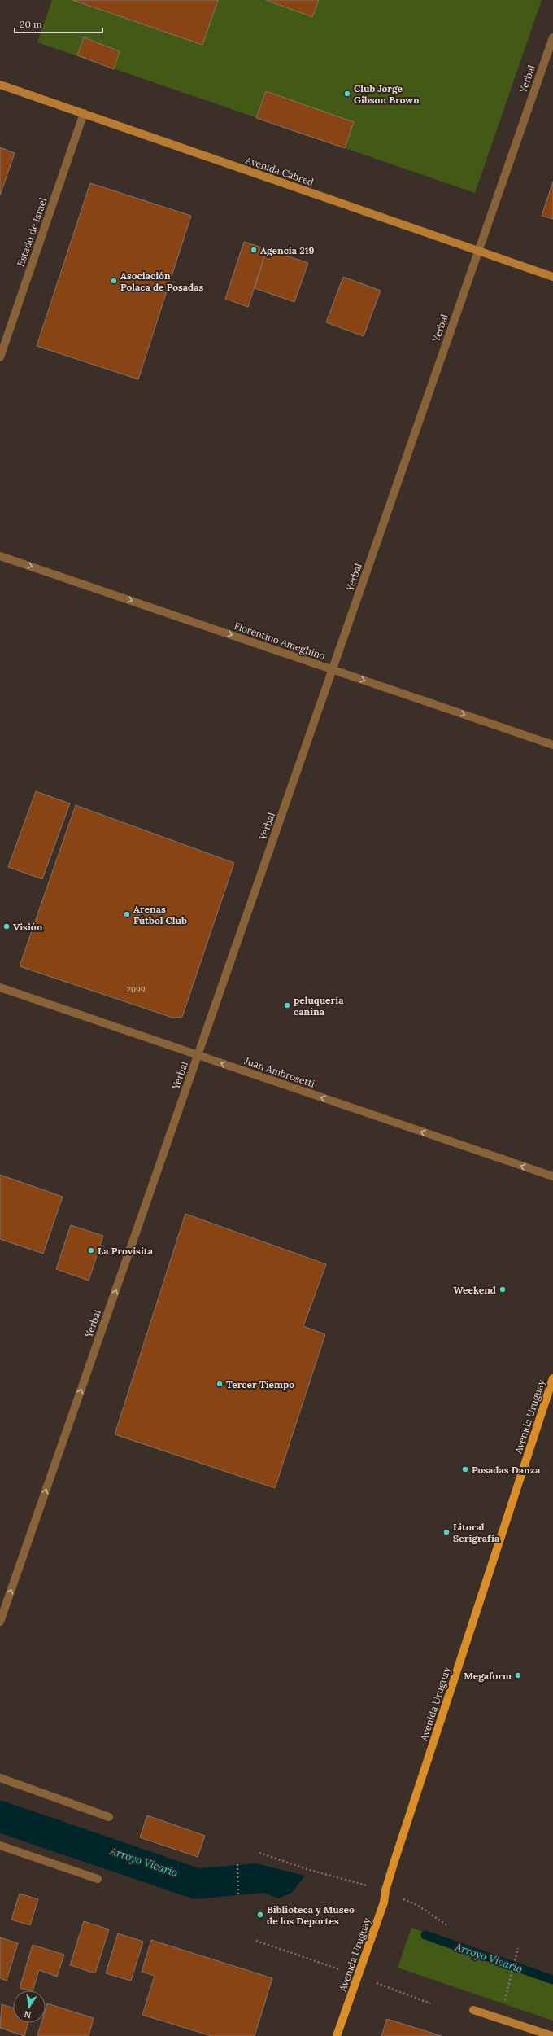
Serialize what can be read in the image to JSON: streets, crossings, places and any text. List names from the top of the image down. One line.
{"streets":{"main road":["Avenida Cabred","Avenida Uruguay"],"street":["Yerbal","Estado de Israel","Florentino Ameghino","Juan Ambrosetti"]},"crossings":[["Yerbal","Avenida Cabred"],["Yerbal","Florentino Ameghino"],["Yerbal","Juan Ambrosetti"],["Avenida Cabred","Estado de Israel"]],"one_way":["Yerbal","Florentino Ameghino","Juan Ambrosetti"],"water":["Arroyo Vicario"],"places":["Club Jorge Gibson Brown","Agencia 219","Asociación Polaca de Posadas","Arenas Fútbol Club","Visión","peluquería canina","La Provisita","Weekend","Tercer Tiempo","Posadas Danza","Litoral Serigrafía","Megaform","Biblioteca y Museo de los Deportes"],"house_numbers":["2099"],"scale_bar":"20 m","north":"bottom"}
